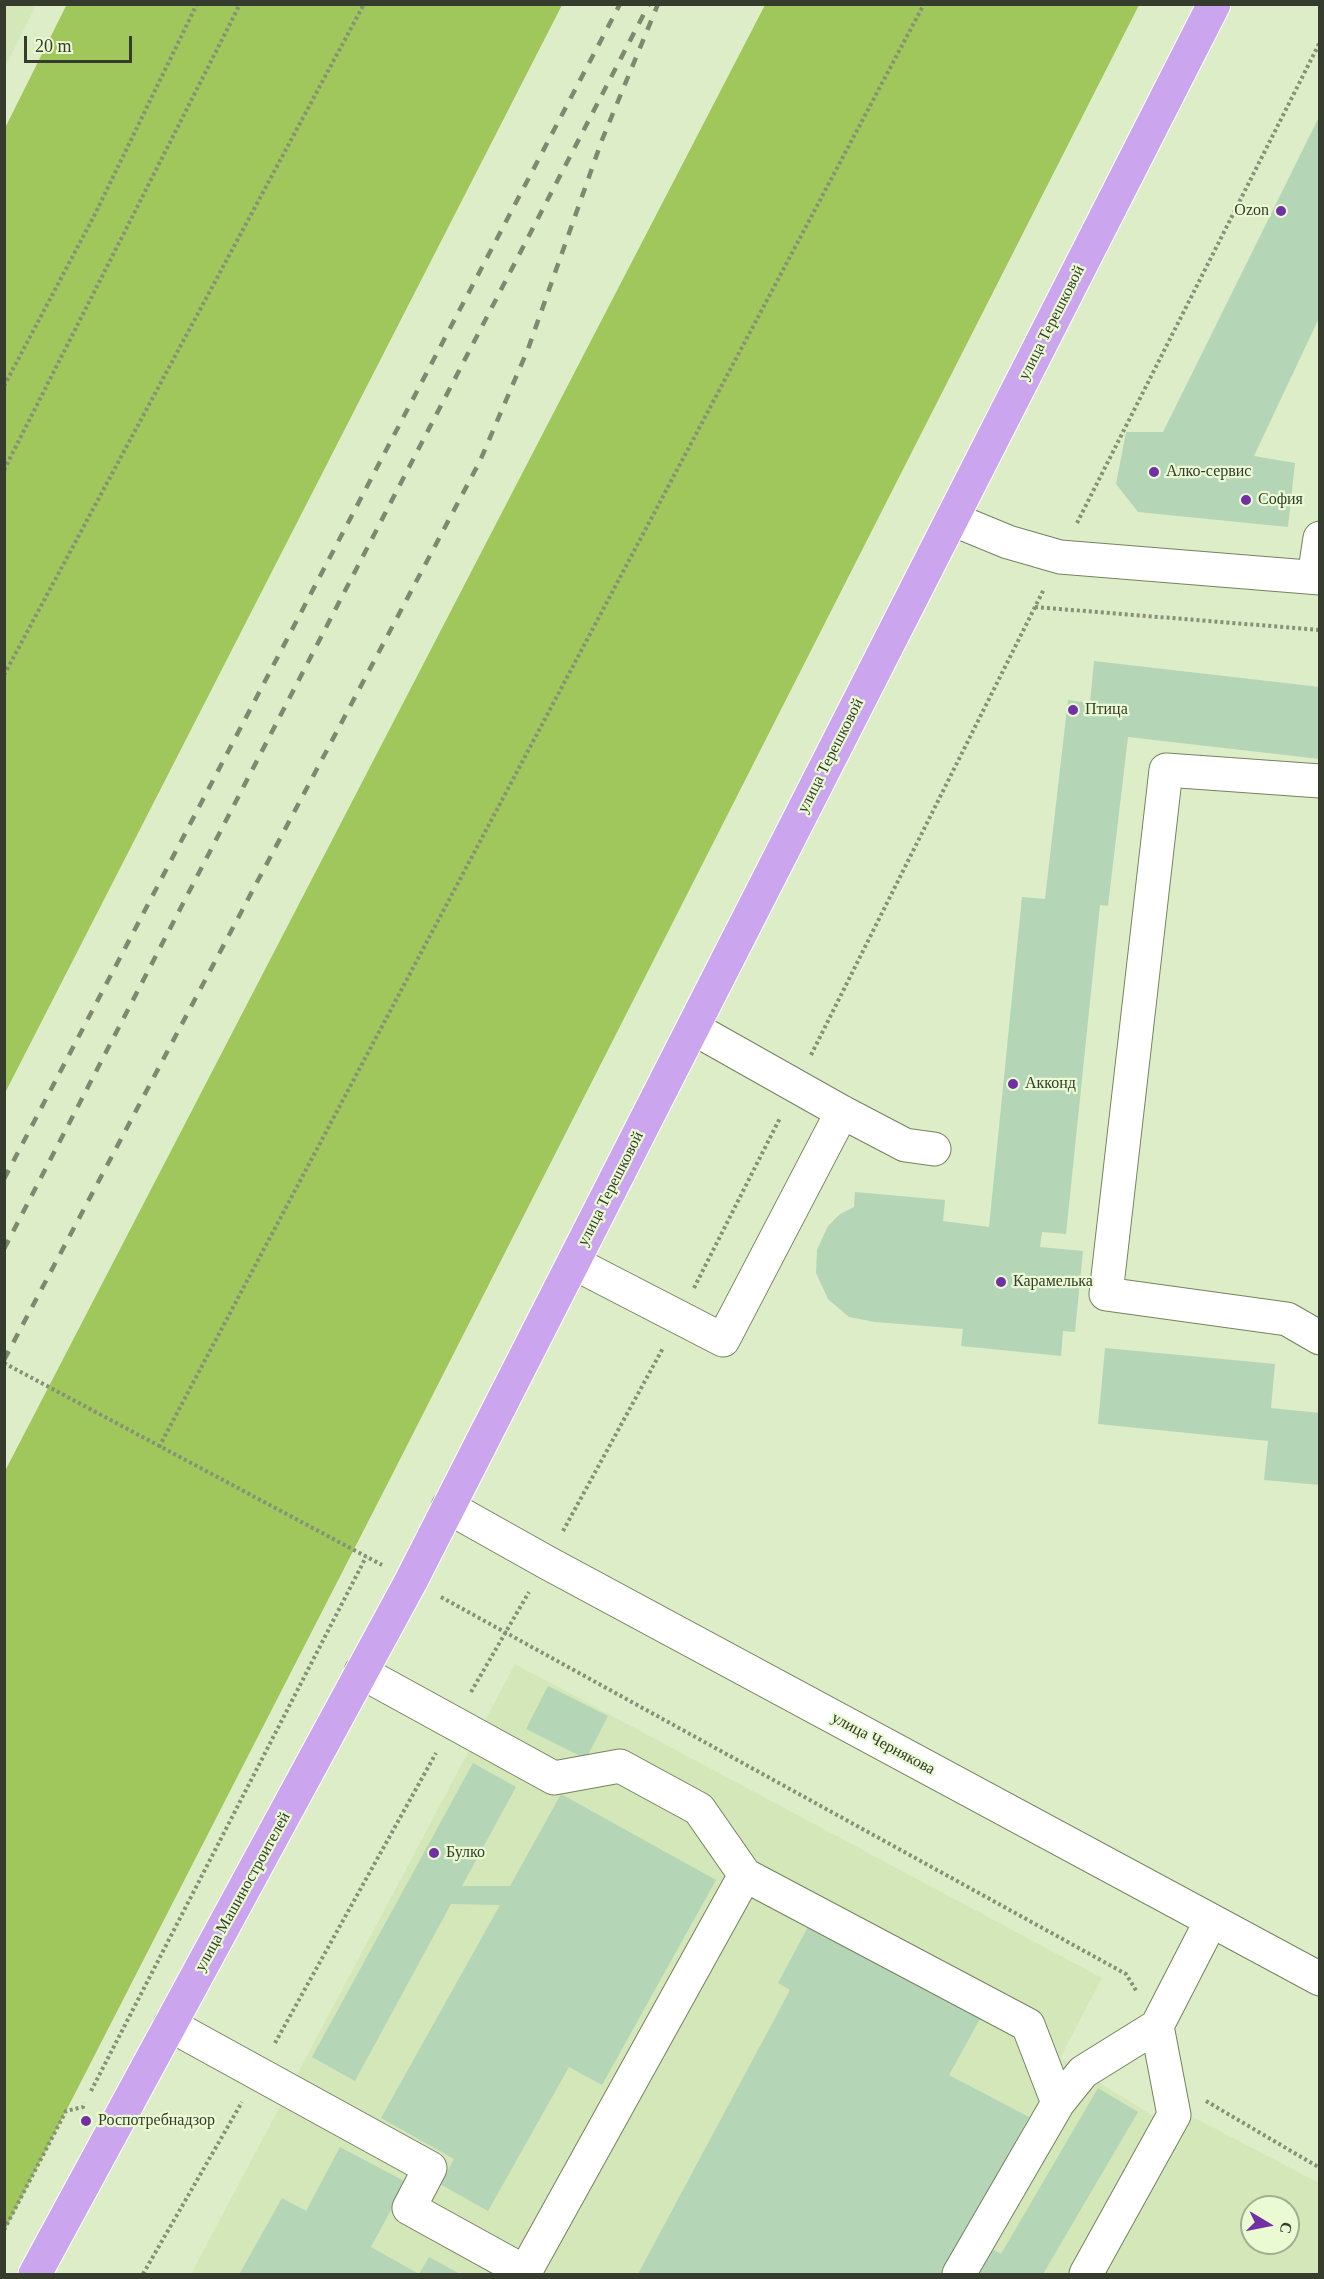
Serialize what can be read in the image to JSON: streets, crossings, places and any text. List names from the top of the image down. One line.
{"streets":{"main road":["улица Терешковой","улица Машиностроителей"],"street":["улица Чернякова"]},"crossings":[["улица Терешковой","улица Чернякова"],["улица Терешковой","улица Машиностроителей"],["улица Чернякова","улица Машиностроителей"]],"places":["Ozon","Алко-сервис","София","Птица","Акконд","Карамелька","Булко","Роспотребнадзор"],"scale_bar":"20 m","north":"right"}
